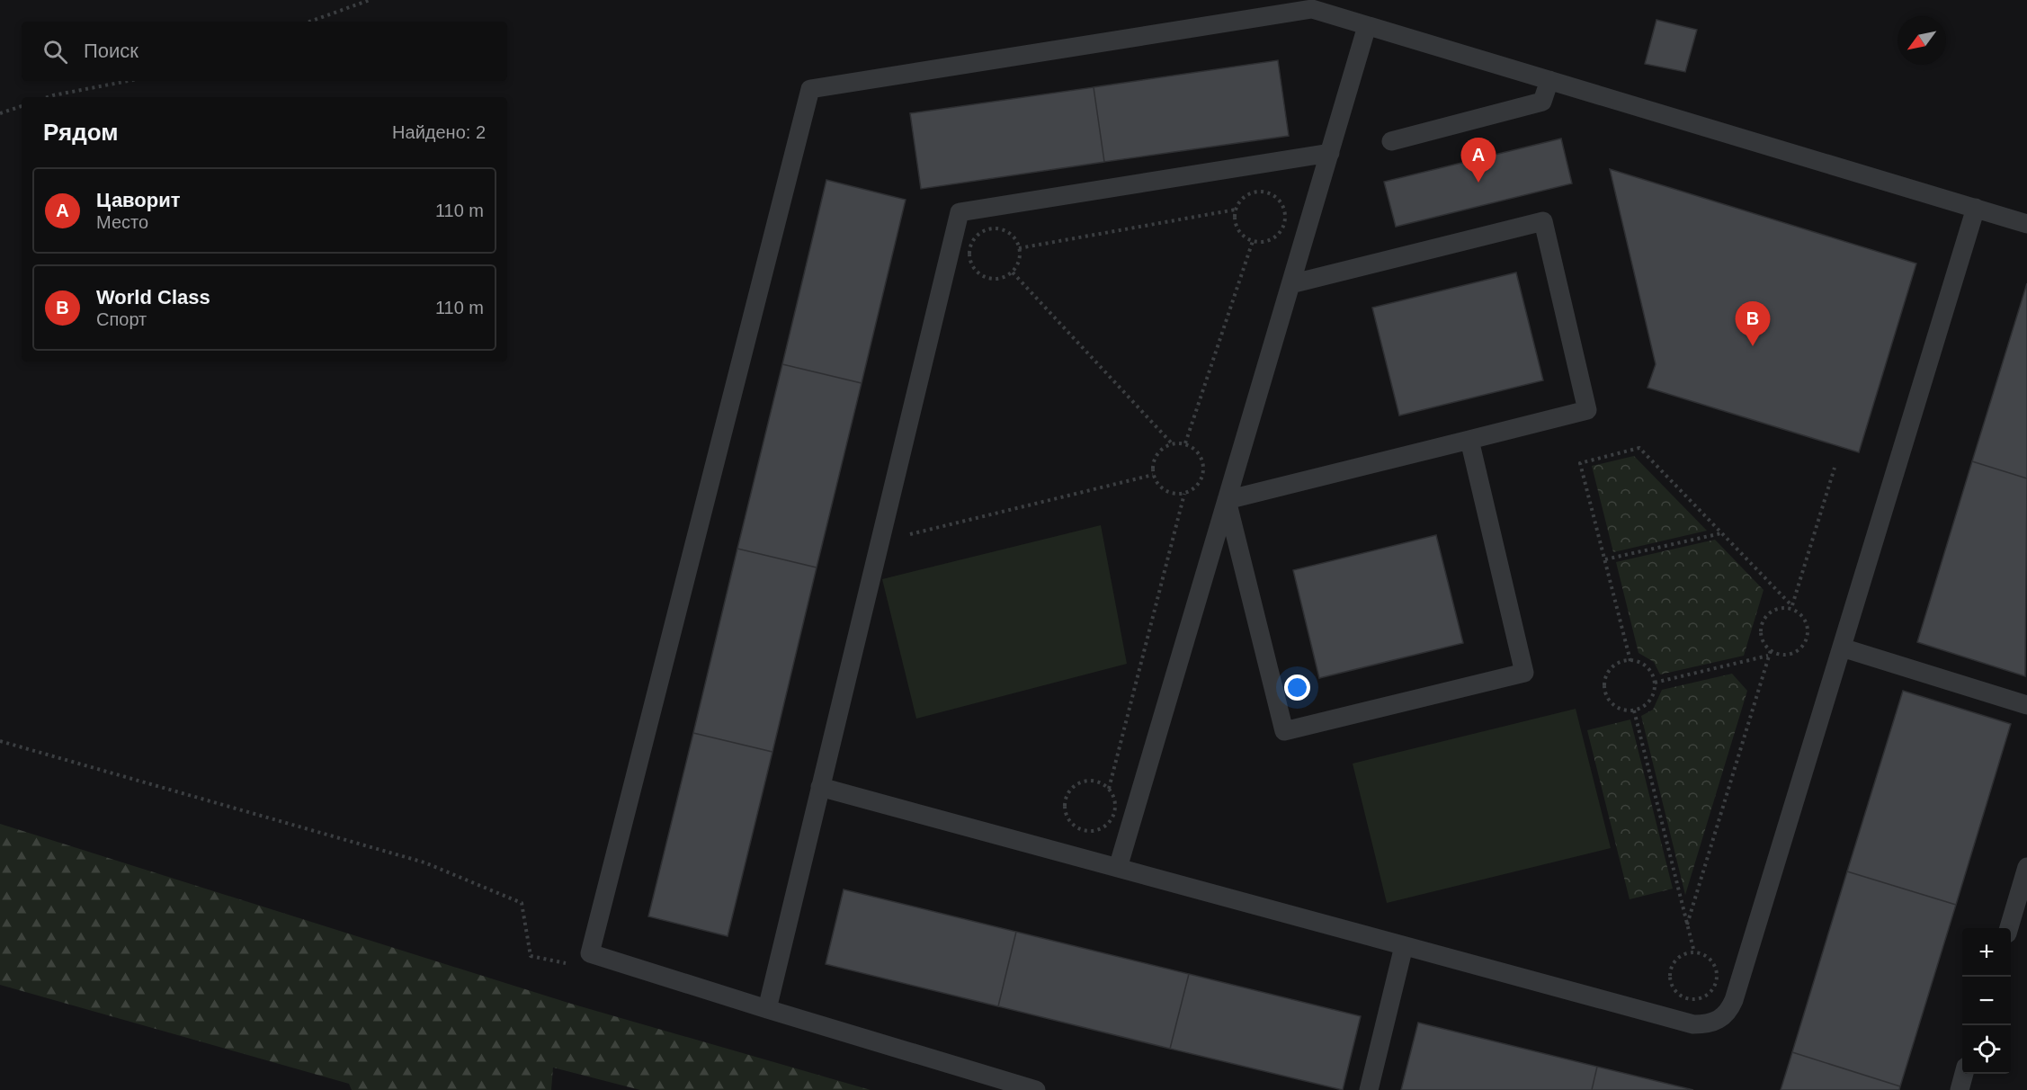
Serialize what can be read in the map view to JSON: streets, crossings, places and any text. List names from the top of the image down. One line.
{"north":"bottom left","page":{"search":"Поиск","heading":["Рядом","Найдено: 2"],"pins":["A","B"],"list":[{"mark":"A","name":"Цаворит","note":"Место","value":"110 m"},{"mark":"B","name":"World Class","note":"Спорт","value":"110 m"}],"map_buttons":["+","−"]}}
